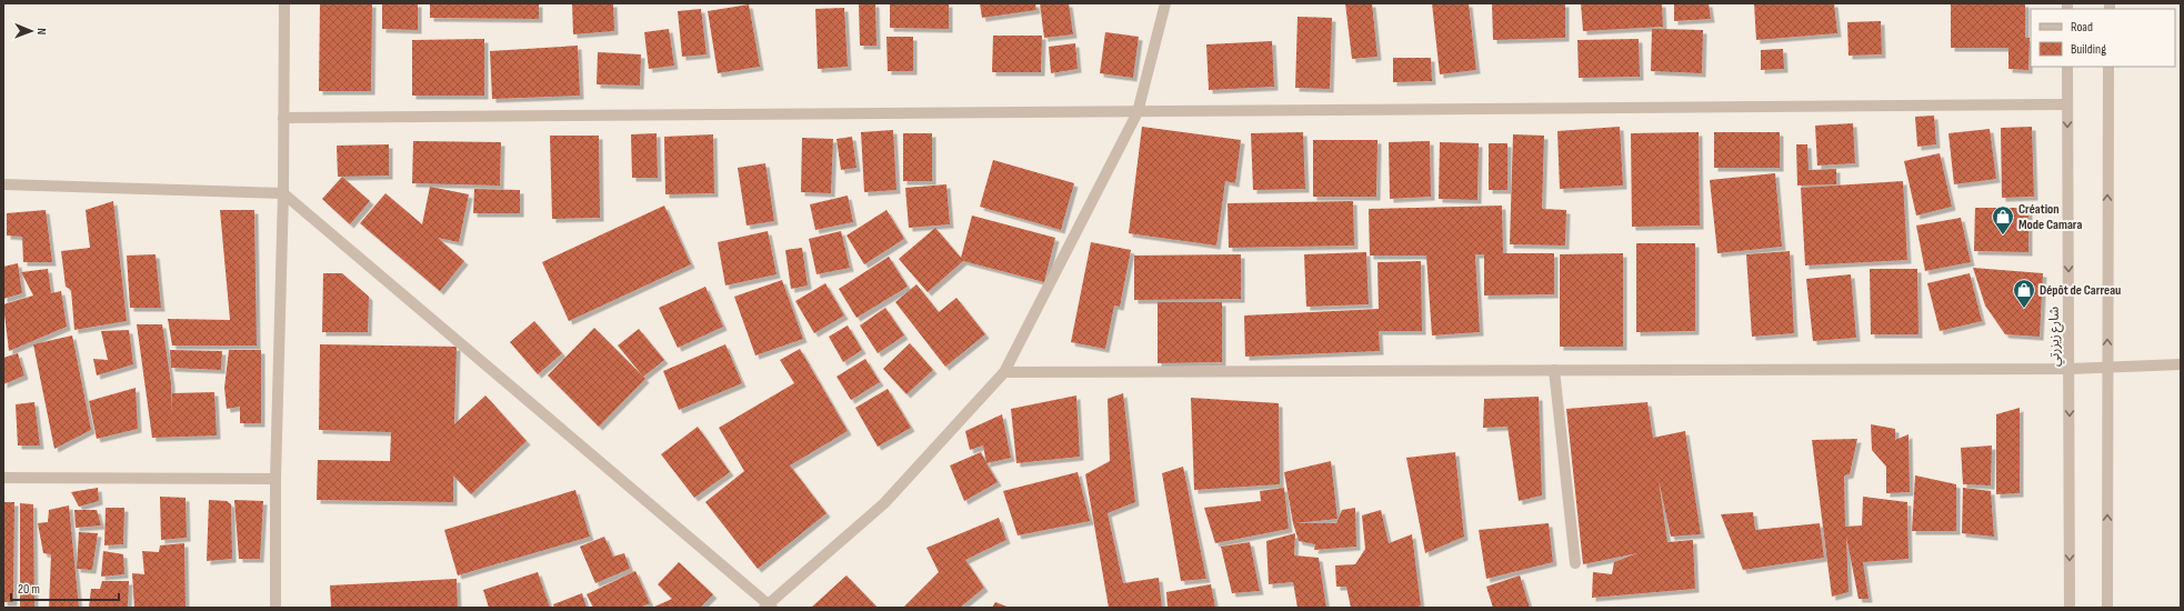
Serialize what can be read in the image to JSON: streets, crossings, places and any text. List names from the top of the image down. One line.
{"streets":{"street":["شارع زيزرتي"]},"places":{"shop":["Création Mode Camara","Dépôt de Carreau"]},"legend":["Road","Building"],"scale_bar":"20 m","north":"right"}
